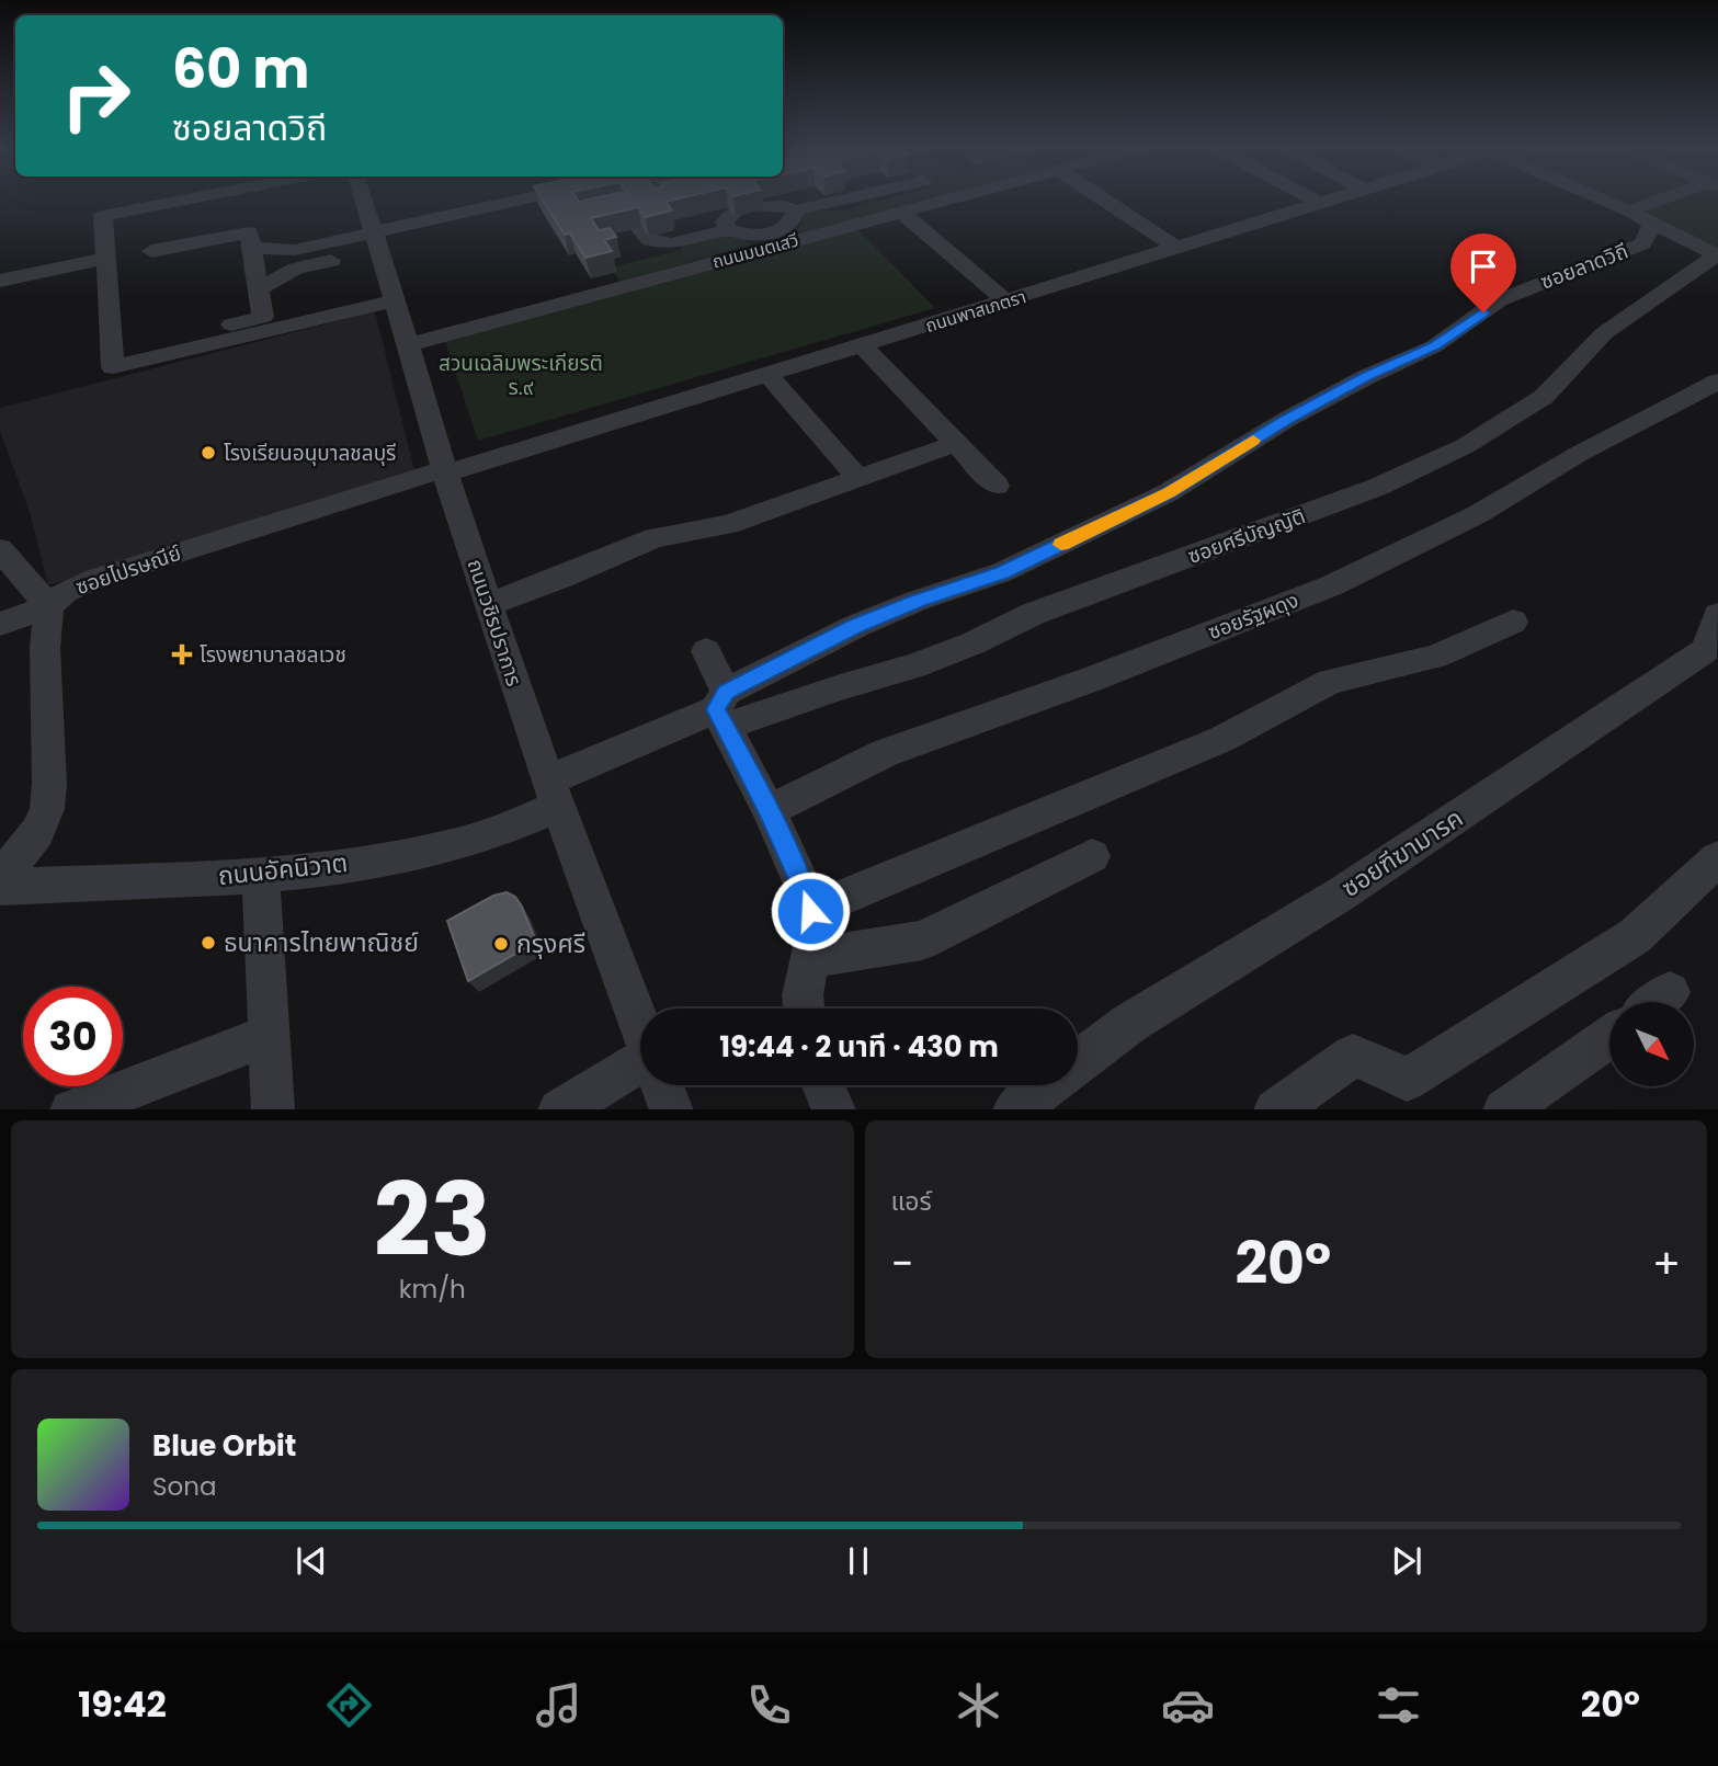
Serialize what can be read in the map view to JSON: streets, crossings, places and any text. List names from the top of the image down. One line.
{"streets":{"street":["ถนนมนตเสวี","ซอยลาดวิถี","ถนนพาสเภตรา","ซอยศรีบัญญัติ","ซอยไปรษณีย์","ซอยรัฐผดุง","ถนนวชิรปราการ","ซอยฑีฆามารค","ถนนอัคนิวาต"]},"crossings":[["ถนนมนตเสวี","ถนนวชิรปราการ"],["ซอยลาดวิถี","ซอยศรีบัญญัติ"],["ซอยลาดวิถี","ถนนวชิรปราการ"],["ซอยลาดวิถี","ถนนอัคนิวาต"],["ถนนพาสเภตรา","ซอยไปรษณีย์"],["ถนนพาสเภตรา","ถนนวชิรปราการ"],["ซอยไปรษณีย์","ถนนวชิรปราการ"],["ถนนวชิรปราการ","ถนนอัคนิวาต"]],"parks":["สวนเฉลิมพระเกียรติ ร.๙"],"places":{"other":["โรงเรียนอนุบาลชลบุรี","ธนาคารไทยพาณิชย์","กรุงศรี"],"health":["โรงพยาบาลชลเวช"]},"north":"bottom right","page":{"turn":["60 m","ซอยลาดวิถี"],"limit":"30","trip":"19:44 · 2 นาที · 430 m","tile":[["23","km/h"],"แอร์"],"heat":["−","20°","+"],"song":["Blue Orbit","Sona"],"tabs":["19:42","20°"]}}
